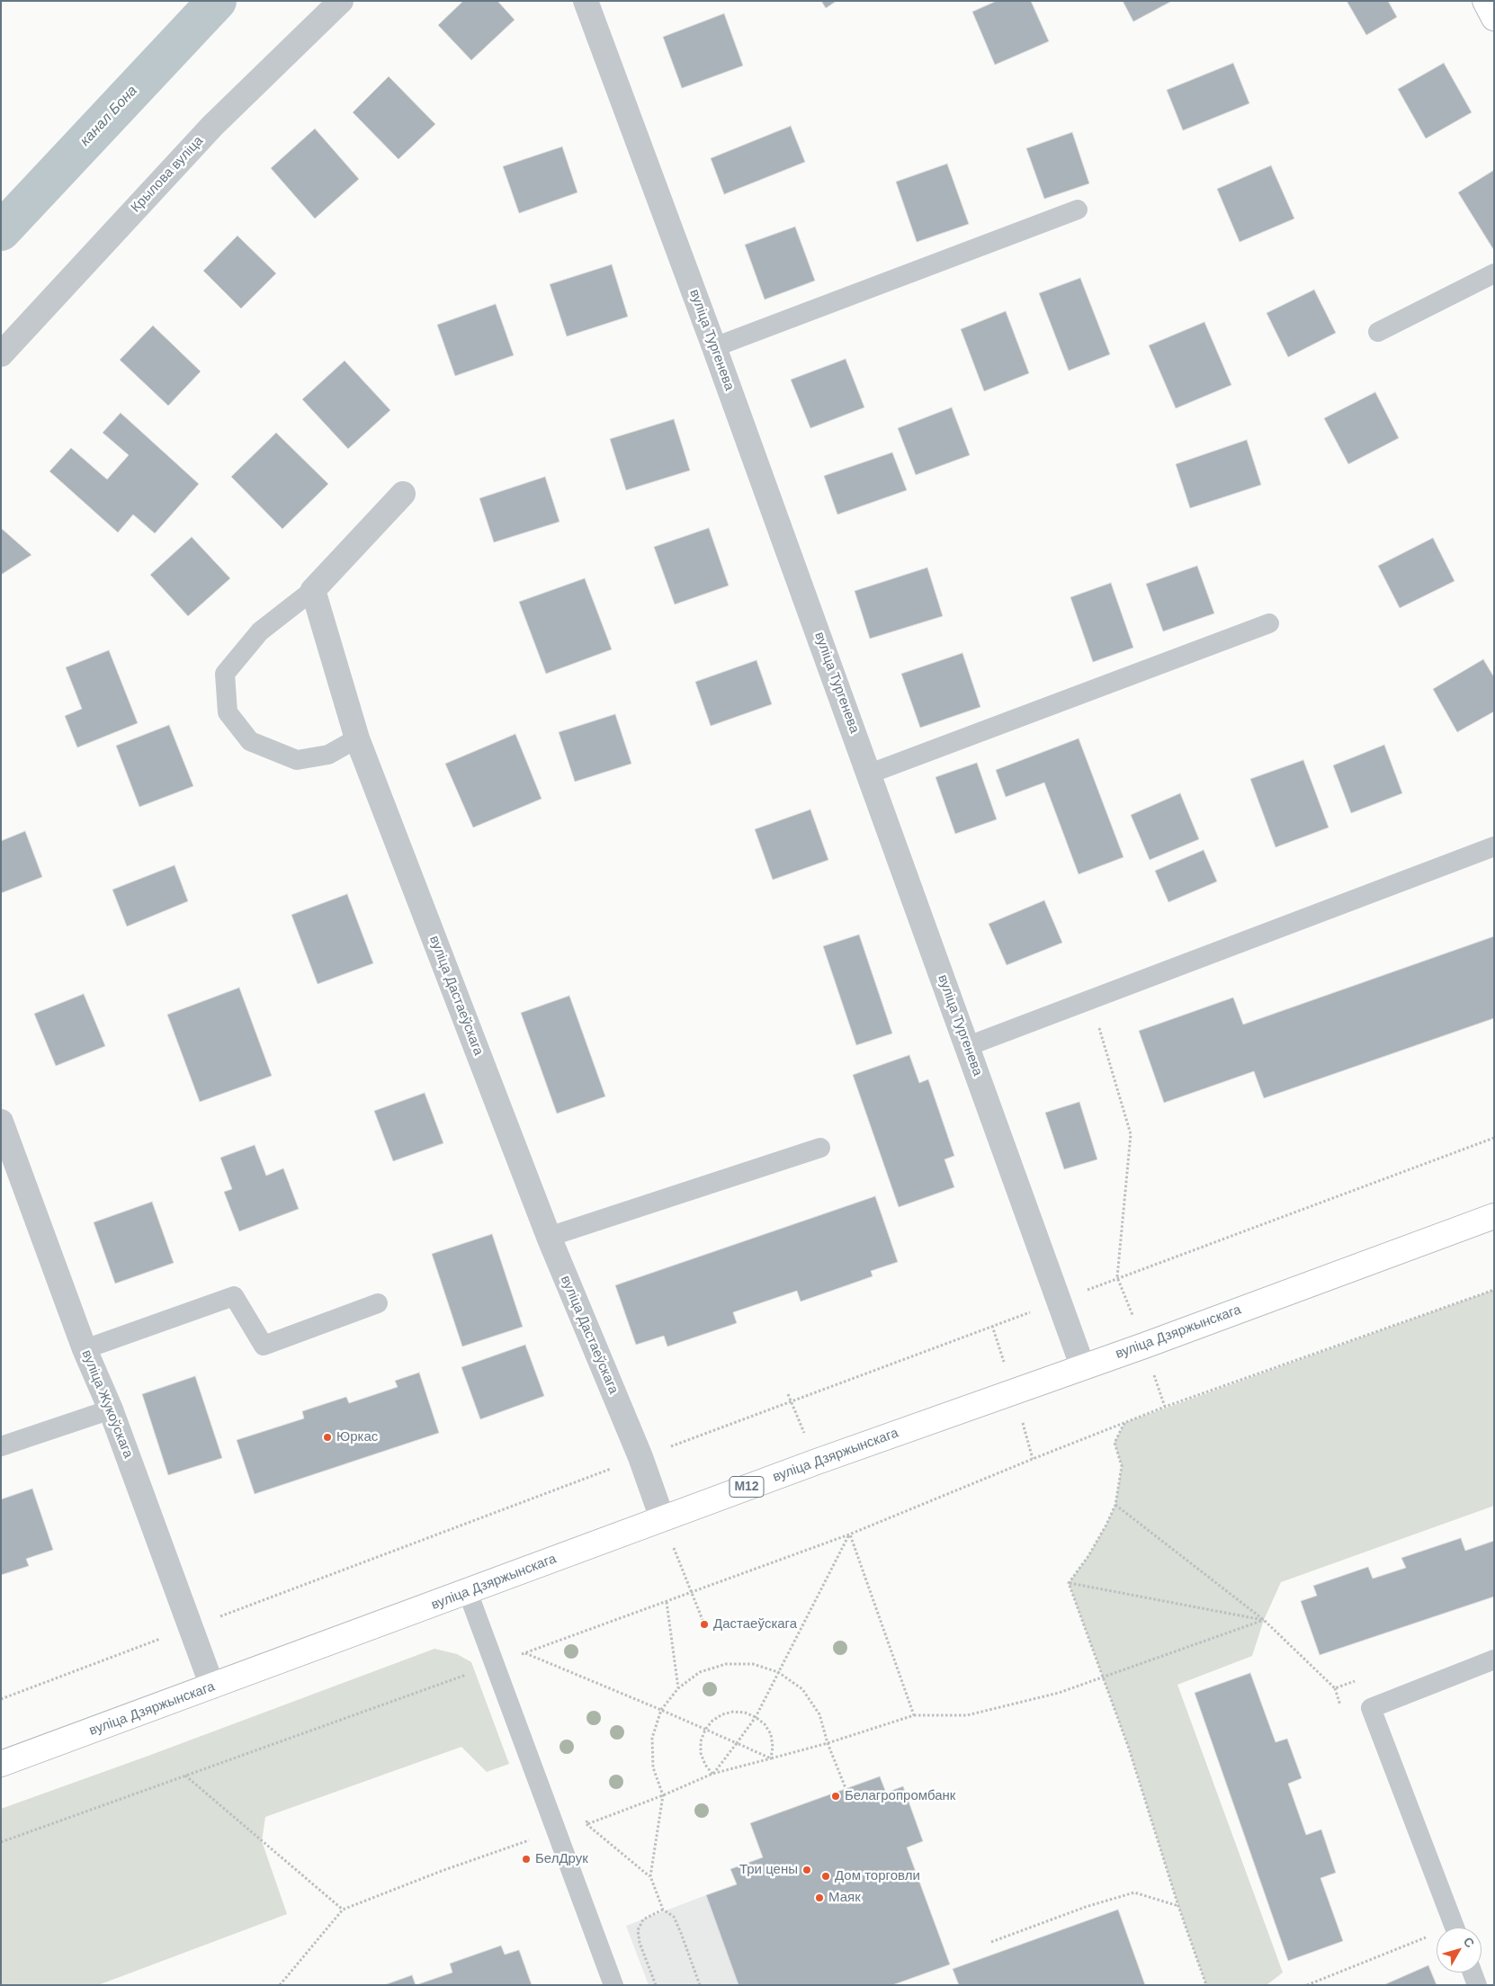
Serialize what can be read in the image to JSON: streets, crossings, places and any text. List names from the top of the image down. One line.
{"streets":{"main road":["вуліца Дзяржынскага","М12"],"street":["Крылова вуліца","вуліца Тургенева","вуліца Дастаеўскага","вуліца Жукоўскага"]},"crossings":[["вуліца Тургенева","вуліца Дзяржынскага"],["вуліца Дастаеўскага","вуліца Дзяржынскага"],["вуліца Дзяржынскага","вуліца Жукоўскага"]],"water":["канал Бона"],"places":["Юркас","Дастаеўскага","Белагропромбанк","БелДрук","Три цены","Дом торговли","Маяк"],"north":"top right"}
